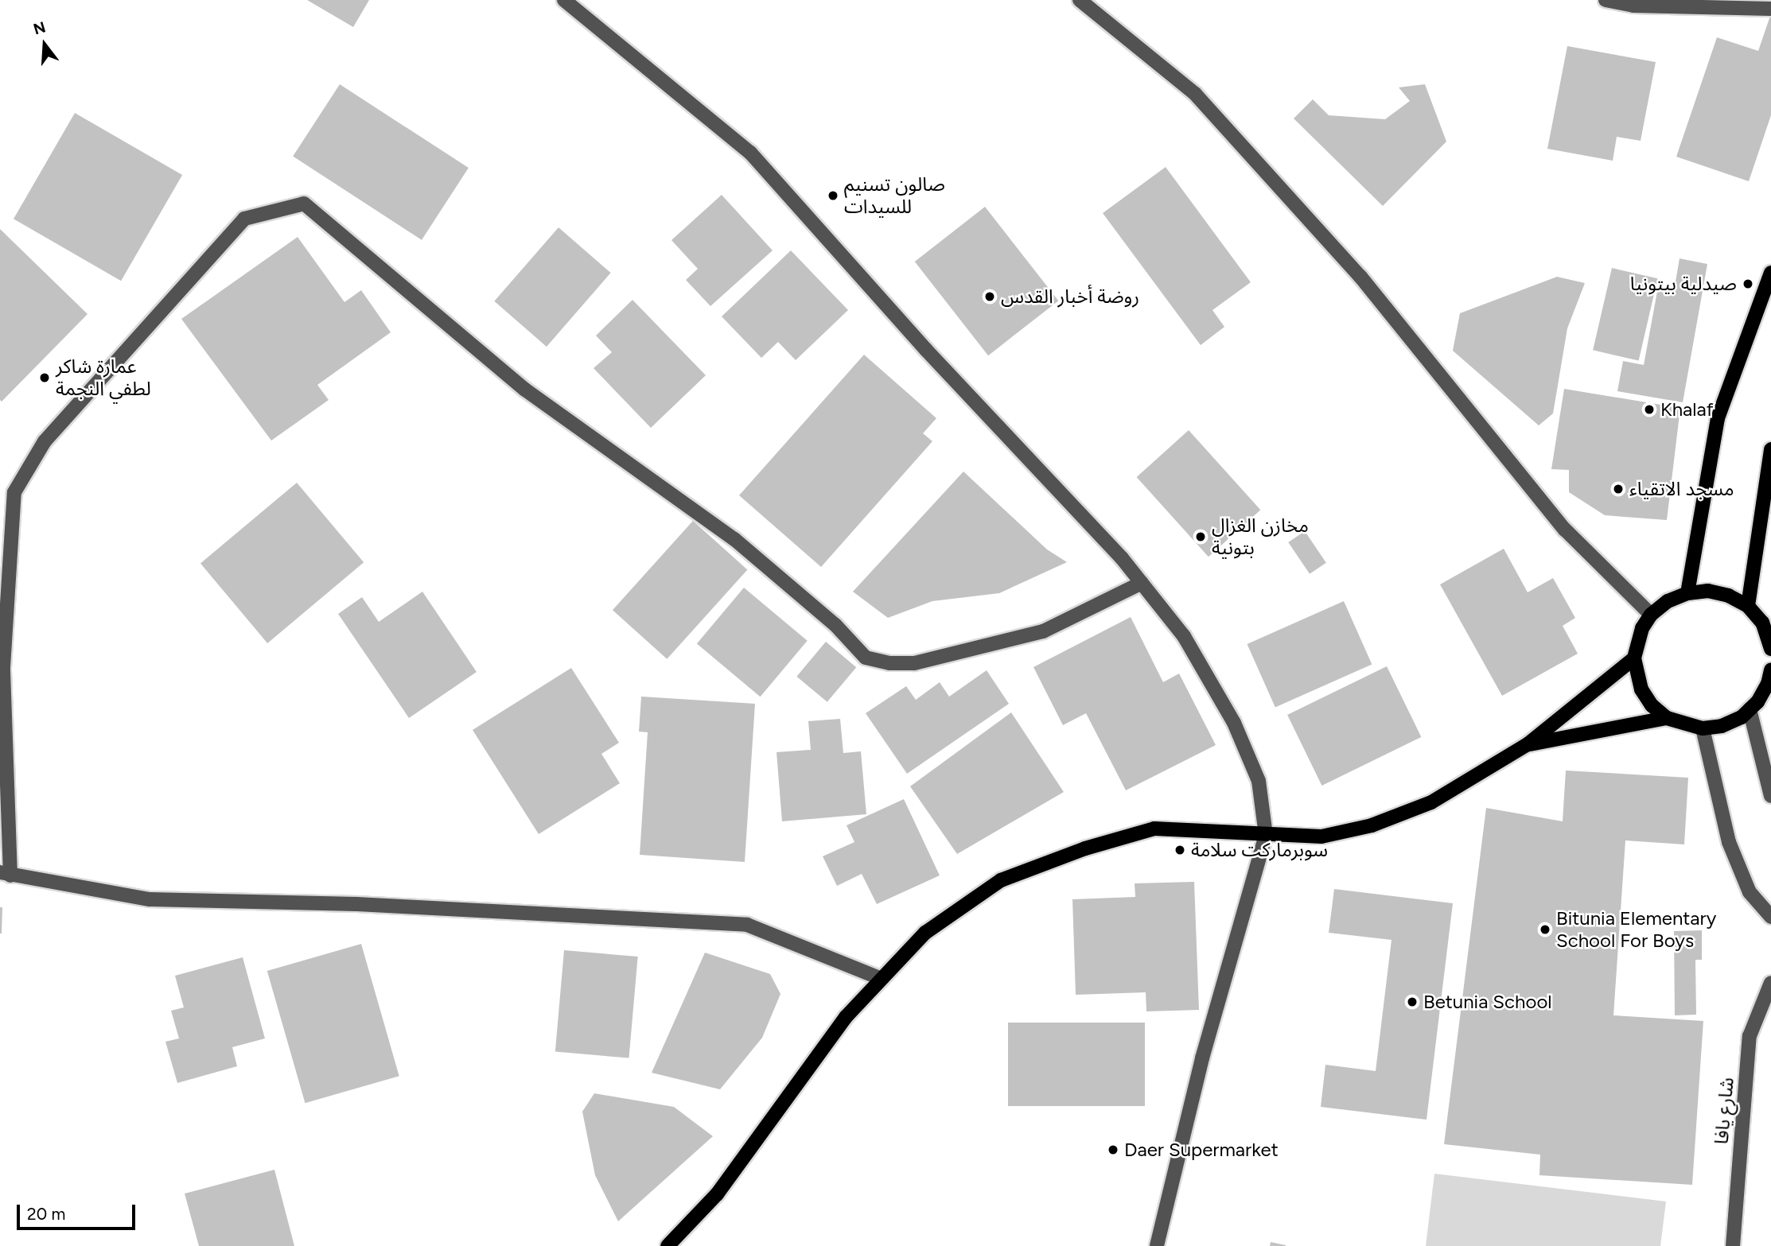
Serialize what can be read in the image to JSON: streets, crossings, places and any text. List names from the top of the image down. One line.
{"streets":{"street":["شارع يافا"]},"places":["صالون تسنيم للسيدات","صيدلية بيتونيا","روضة أخبار القدس","عمارة شاكر لطفي النجمة","Khalaf","مسجد الاتقياء","مخازن الغزال بتونية","سوبرماركت سلامة","Bitunia Elementary School For Boys","Betunia School","Daer Supermarket"],"scale_bar":"20 m","north":"top"}
